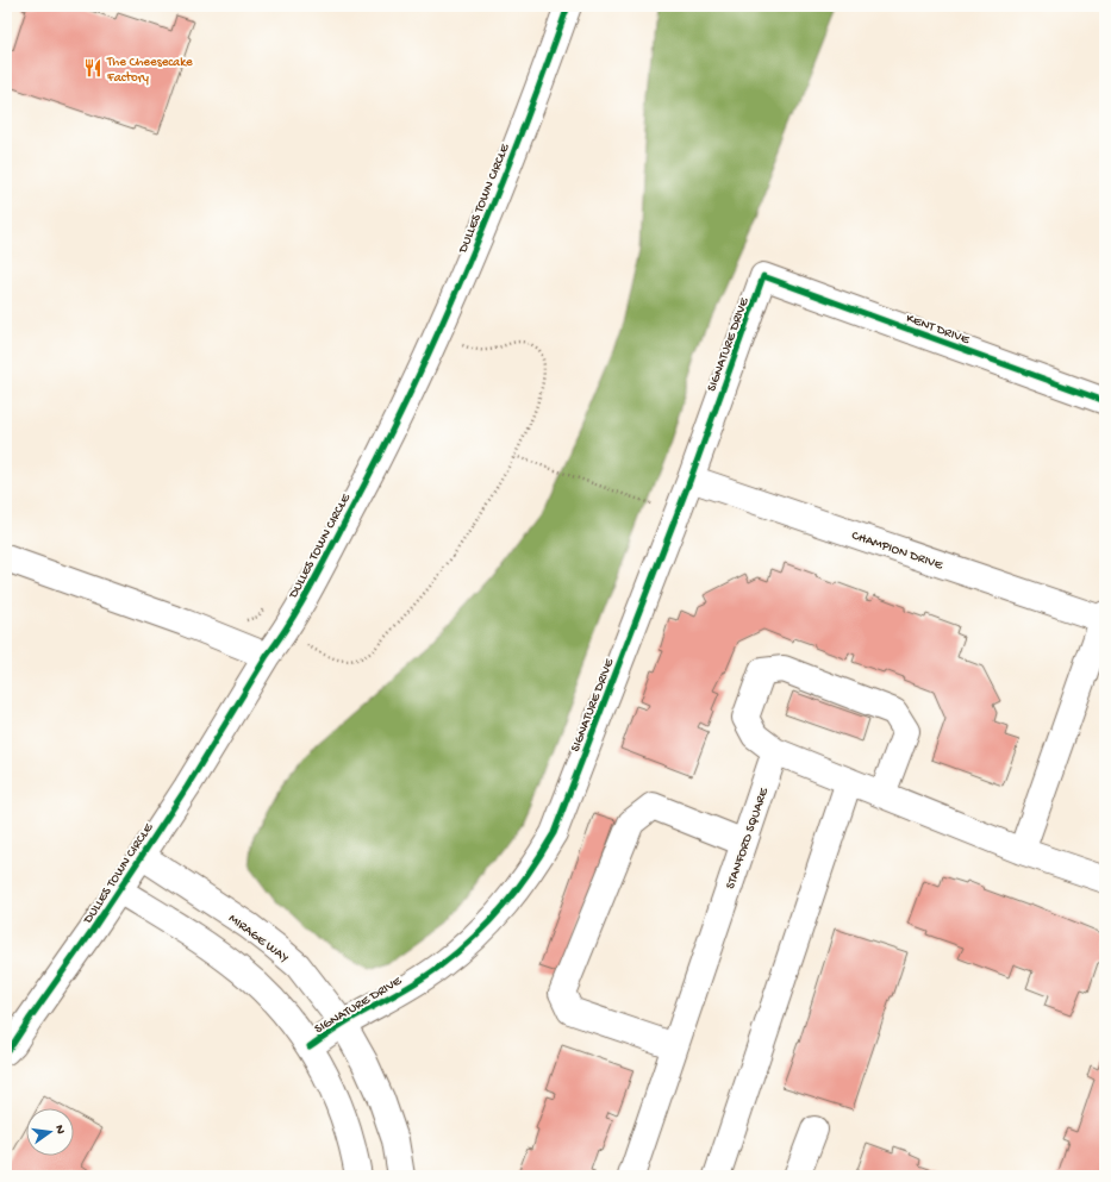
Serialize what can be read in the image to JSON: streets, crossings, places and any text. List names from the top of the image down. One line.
{"streets":{"street":["DULLES TOWN CIRCLE","KENT DRIVE","SIGNATURE DRIVE","CHAMPION DRIVE","STANFORD SQUARE","MIRAGE WAY"]},"crossings":[["DULLES TOWN CIRCLE","MIRAGE WAY"],["KENT DRIVE","SIGNATURE DRIVE"],["SIGNATURE DRIVE","CHAMPION DRIVE"],["SIGNATURE DRIVE","MIRAGE WAY"]],"places":{"restaurant":["The Cheesecake Factory"]},"north":"right"}
